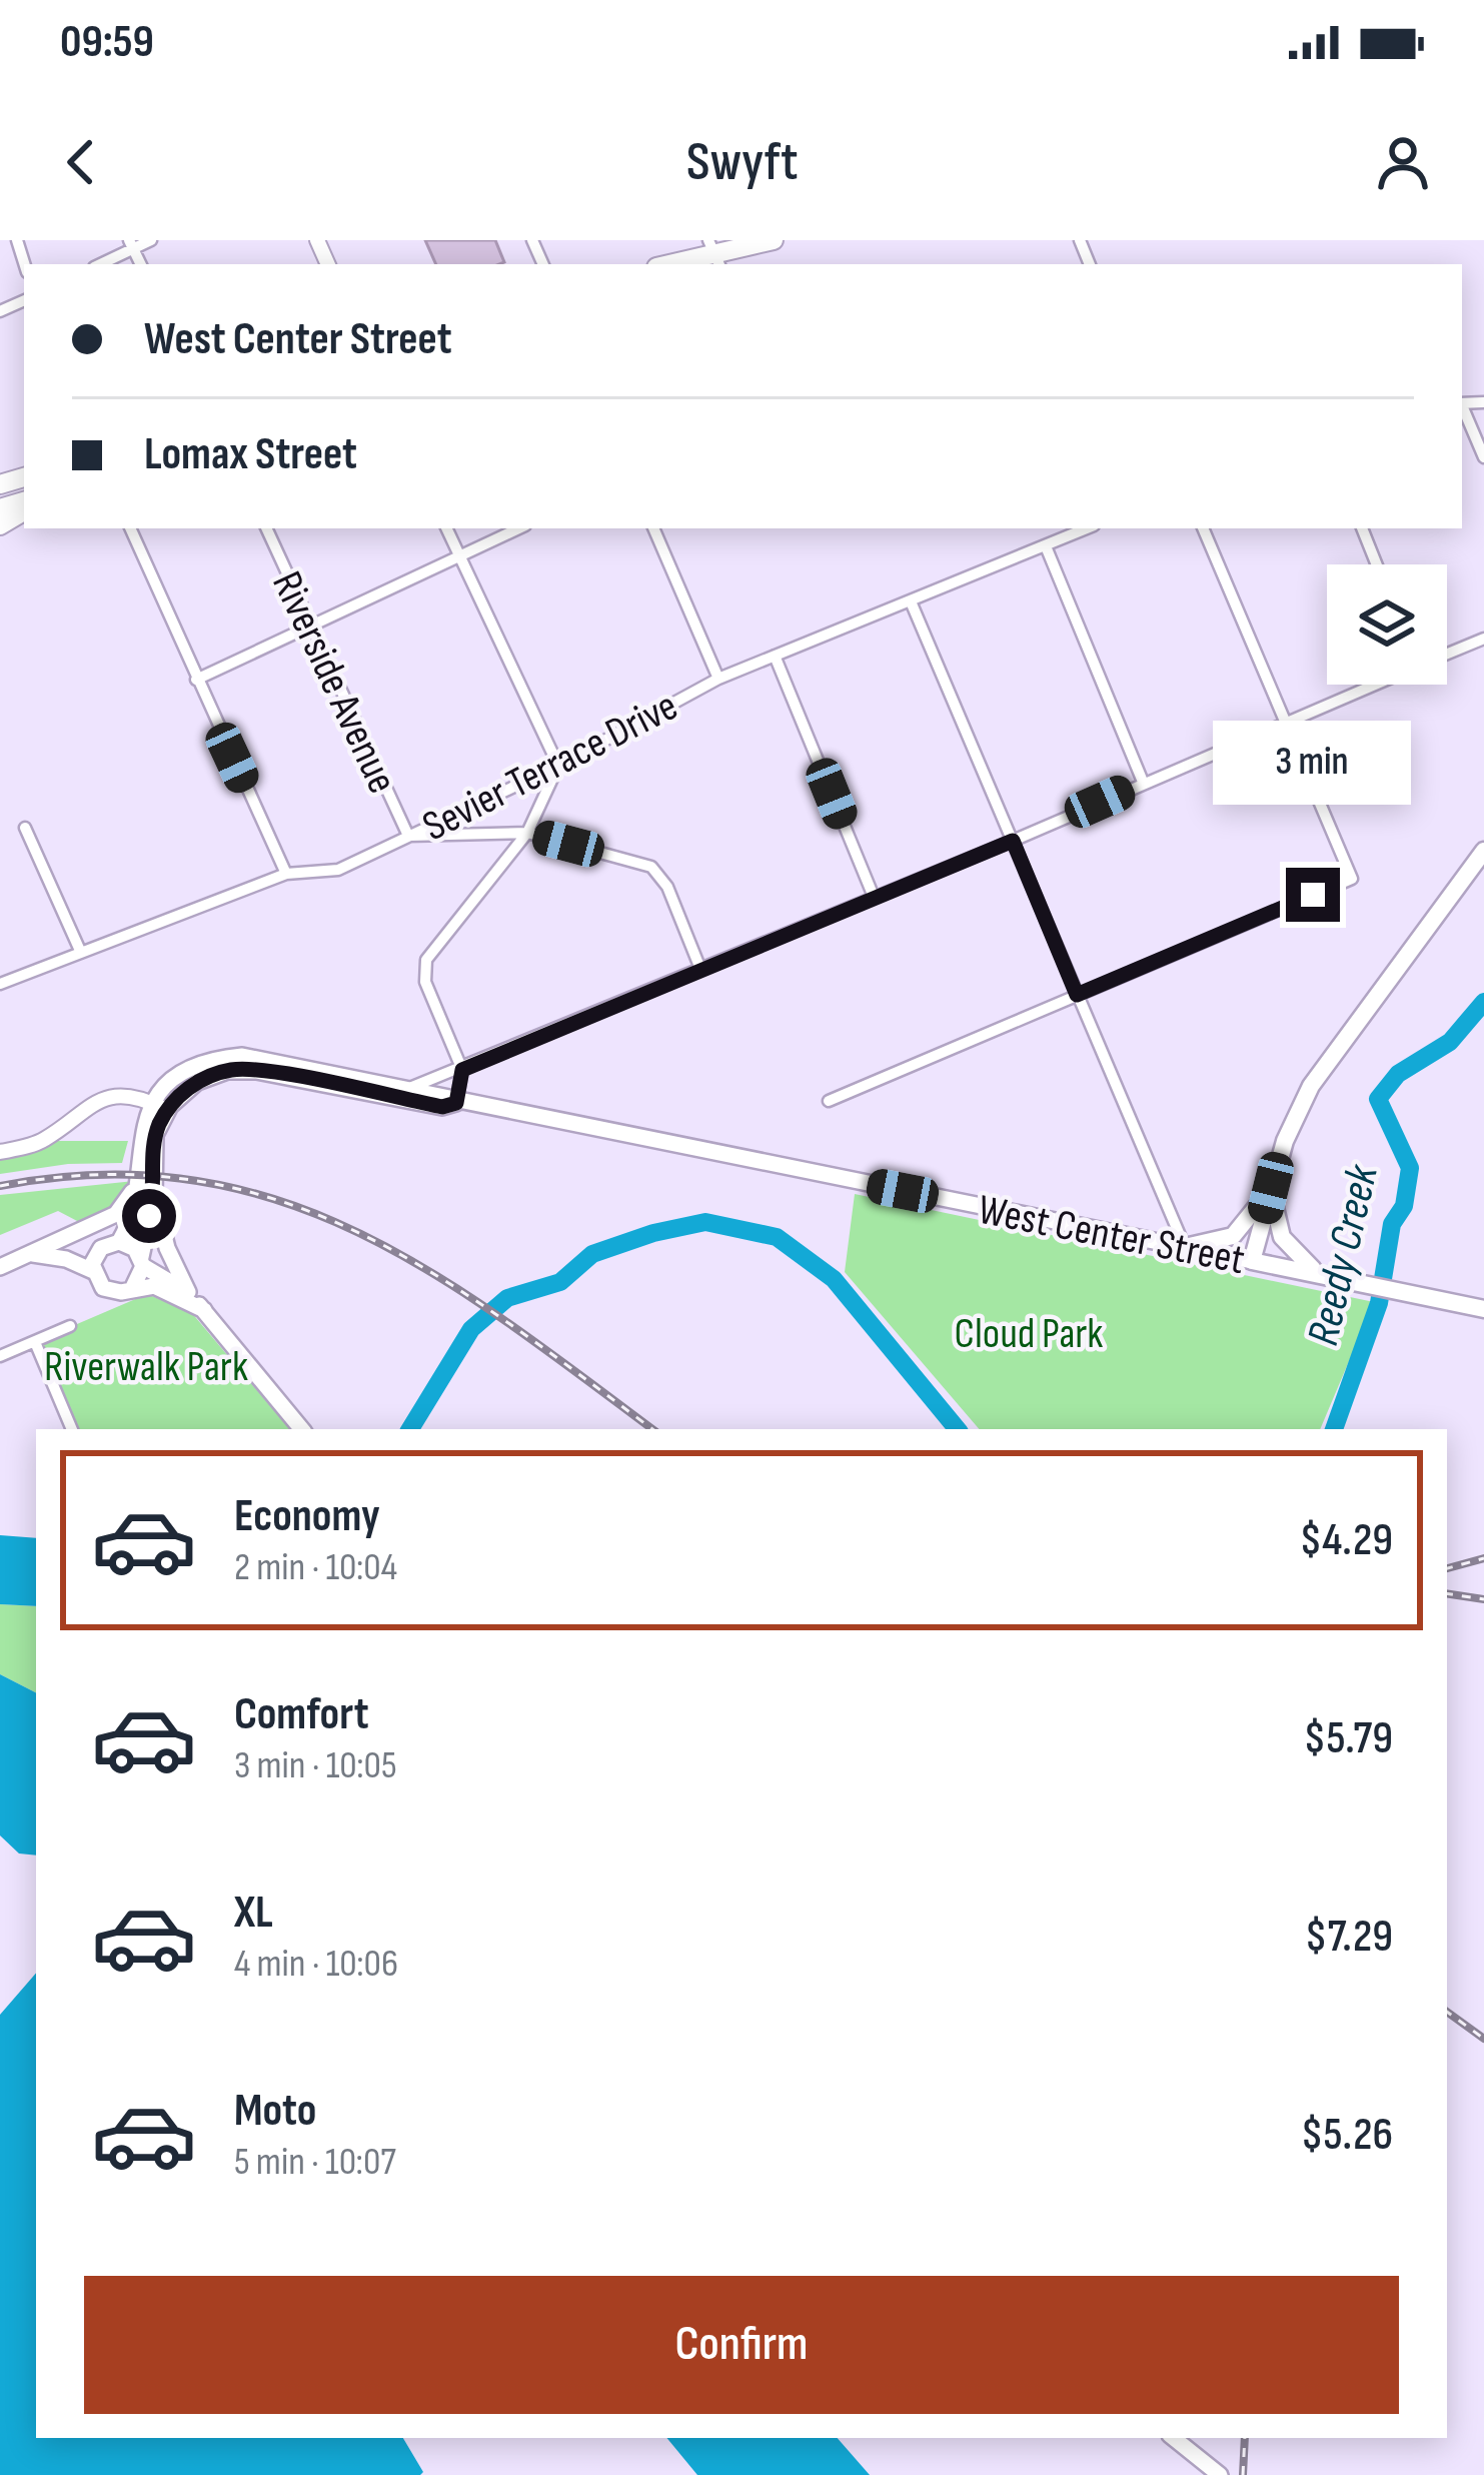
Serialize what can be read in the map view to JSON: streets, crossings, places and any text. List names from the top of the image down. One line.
{"streets":{"main road":["West Center Street"],"street":["Riverside Avenue","Sevier Terrace Drive"]},"crossings":[["Riverside Avenue","Sevier Terrace Drive"]],"water":["Reedy Creek"],"parks":["Cloud Park","Riverwalk Park"],"page":{"status":"09:59","header":"Swyft","banner":["West Center Street","Lomax Street"],"bubble":"3 min","list":[{"name":"Economy","note":"2 min · 10:04","value":"$4.29"},{"name":"Comfort","note":"3 min · 10:05","value":"$5.79"},{"name":"XL","note":"4 min · 10:06","value":"$7.29"},{"name":"Moto","note":"5 min · 10:07","value":"$5.26"}],"buttons":"Confirm"}}
